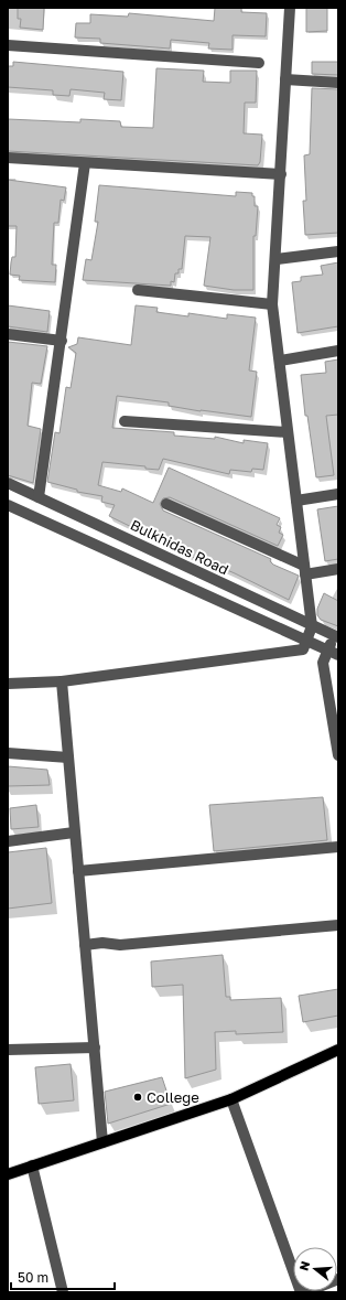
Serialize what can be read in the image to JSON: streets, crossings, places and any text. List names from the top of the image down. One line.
{"streets":{"street":["Bulkhidas Road"]},"places":["College"],"scale_bar":"50 m","north":"left"}
